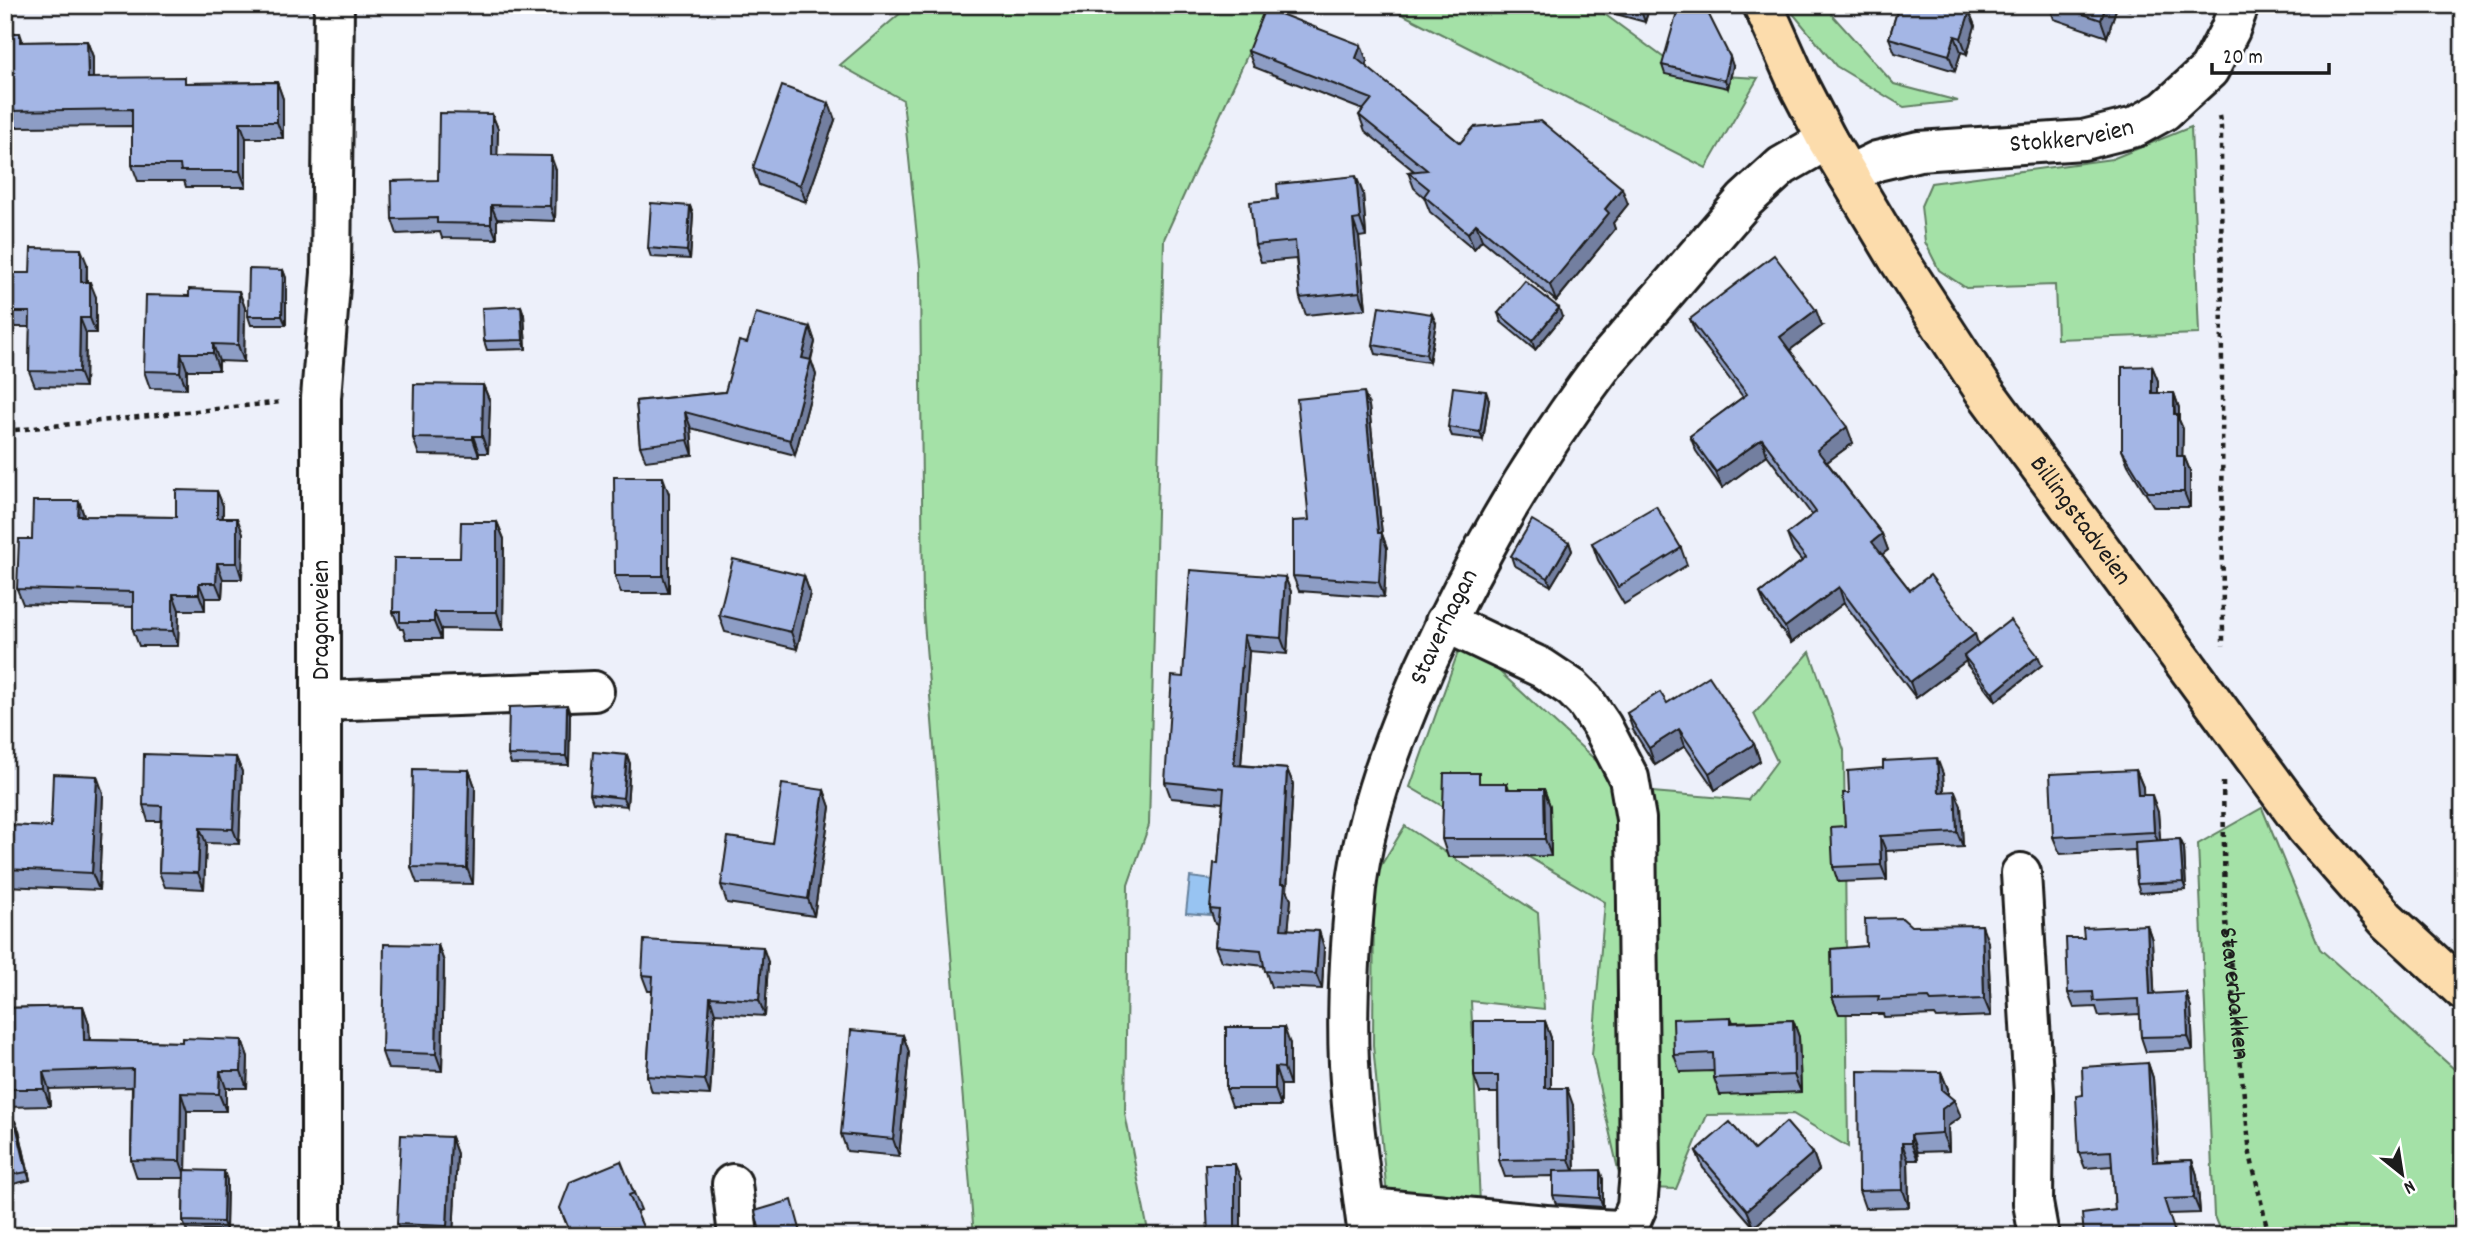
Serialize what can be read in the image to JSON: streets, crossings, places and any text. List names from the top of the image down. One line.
{"streets":{"main road":["Billingstadveien"],"street":["Stokkerveien","Dragonveien","Staverhagan"],"path":["Staverbakken"]},"crossings":[["Stokkerveien","Billingstadveien"],["Billingstadveien","Staverhagan"]],"scale_bar":"20 m","north":"bottom right"}
